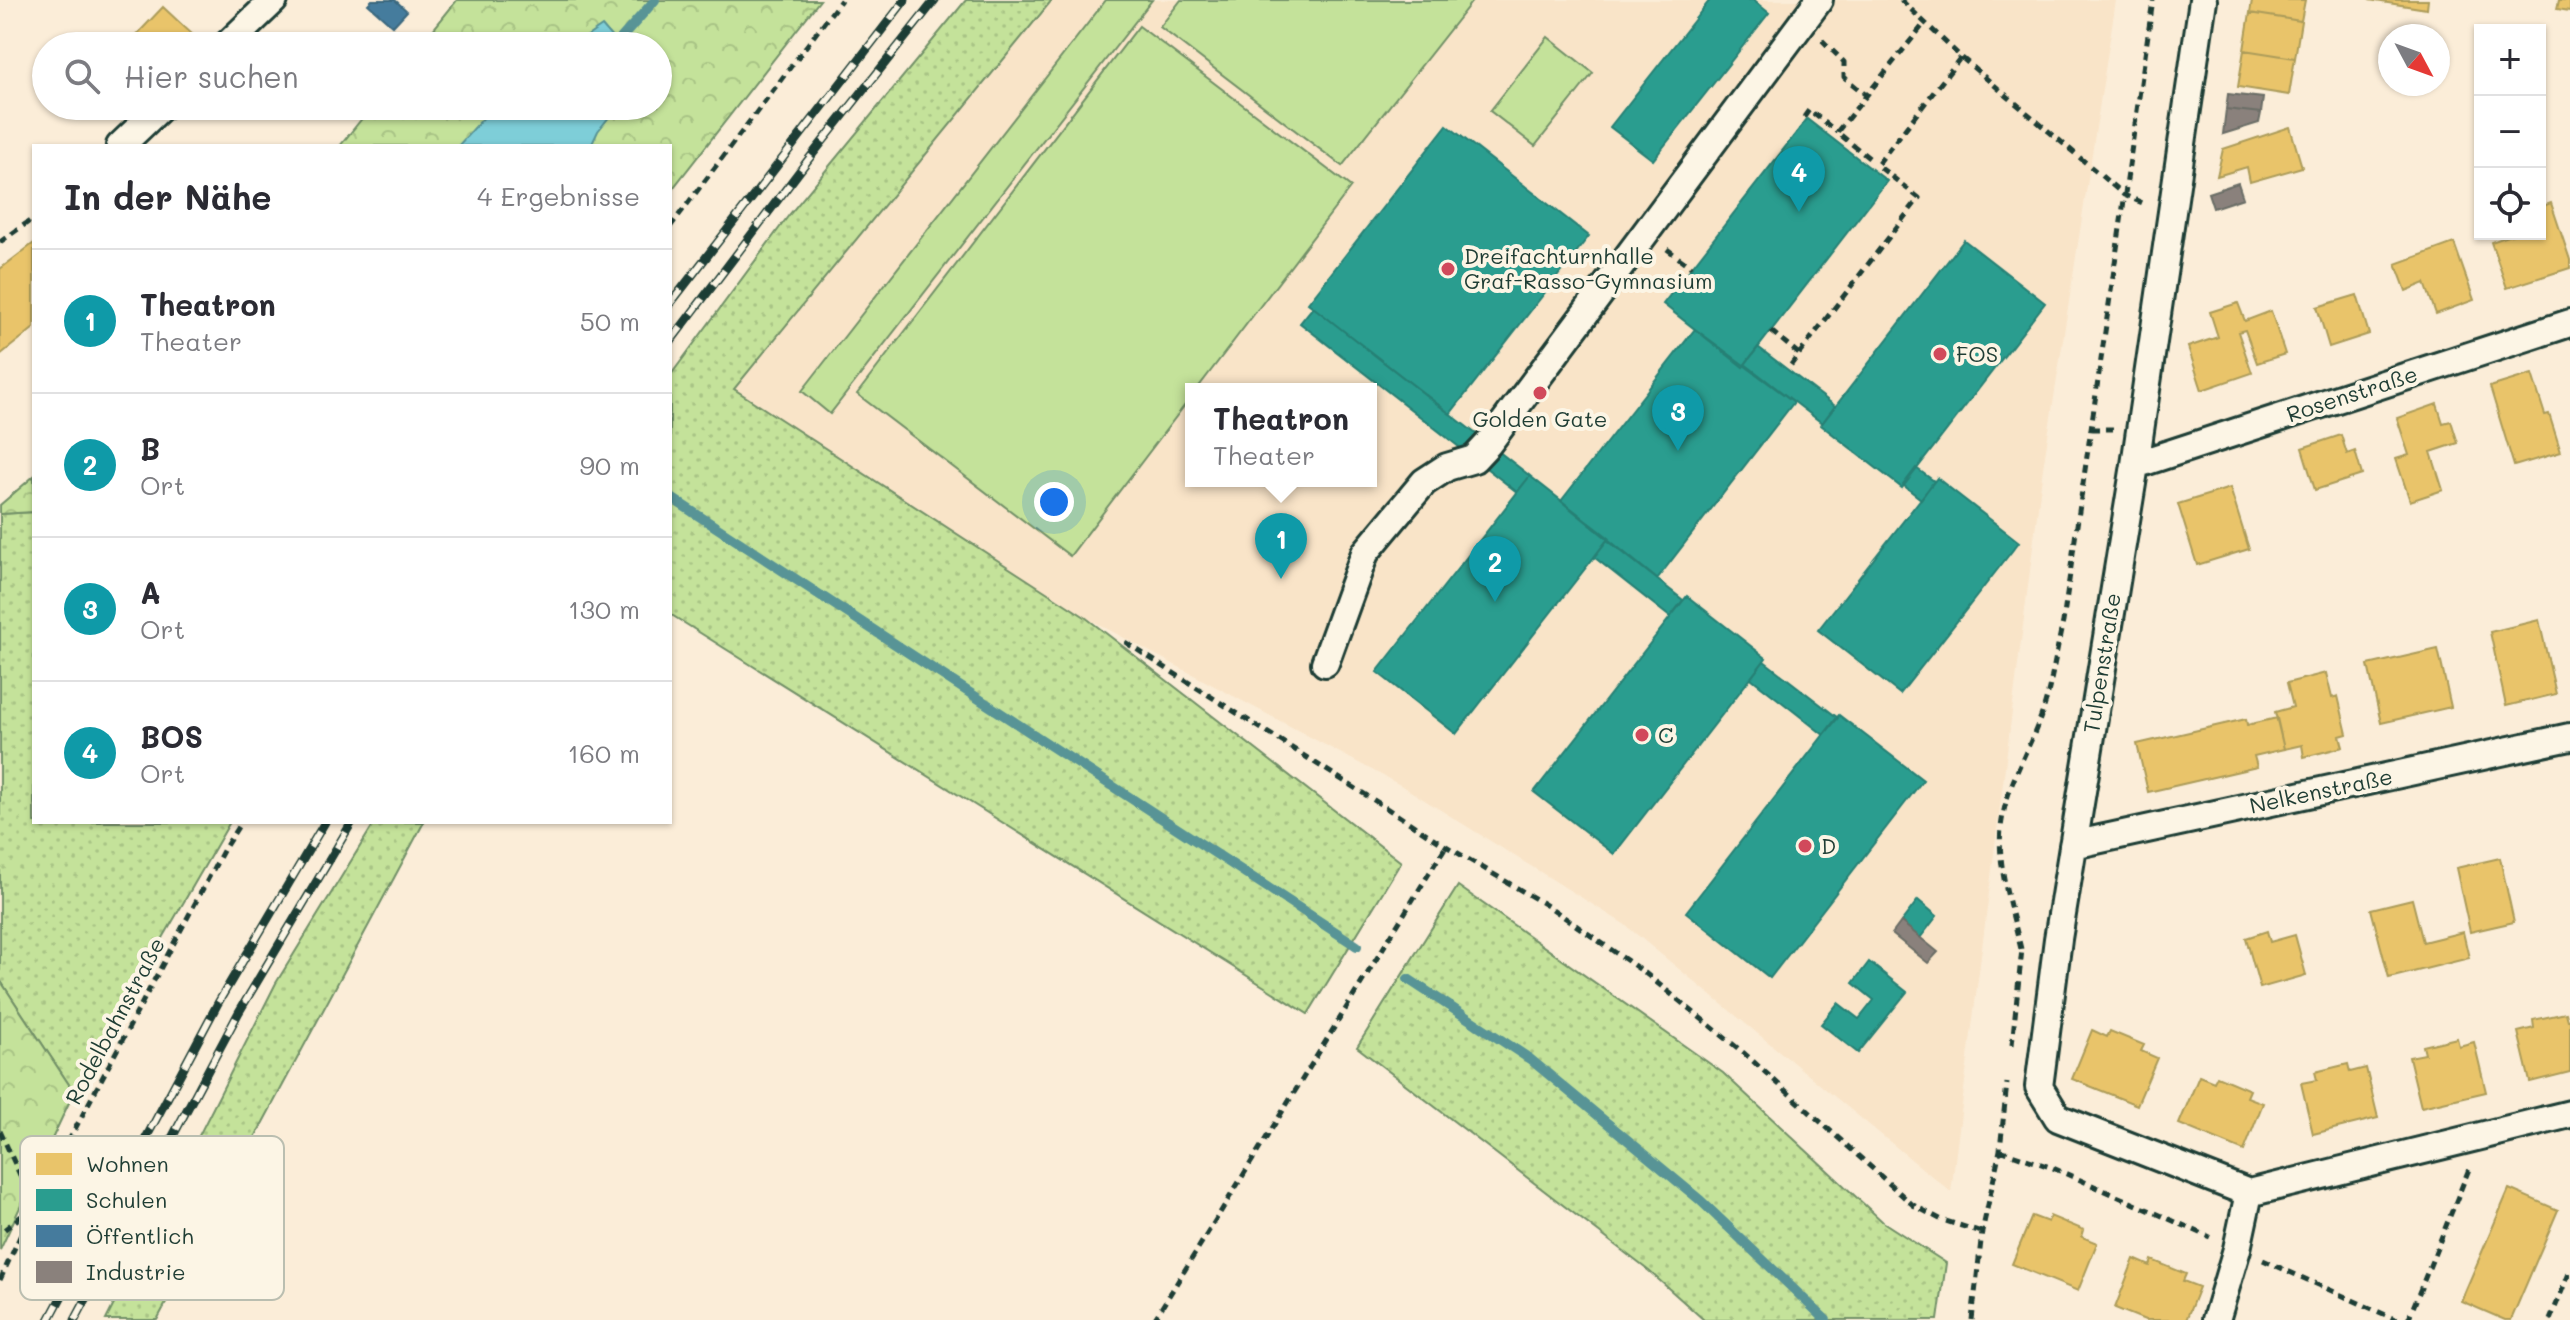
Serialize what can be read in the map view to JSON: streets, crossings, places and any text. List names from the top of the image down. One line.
{"streets":{"street":["Rosenstraße","Tulpenstraße","Nelkenstraße"],"path":["Rodelbahnstraße"]},"crossings":[["Rosenstraße","Tulpenstraße"],["Tulpenstraße","Nelkenstraße"]],"places":["Dreifachturnhalle Graf-Rasso-Gymnasium","FOS","Golden Gate","C","D"],"legend":["Wohnen","Schulen","Öffentlich","Industrie"],"north":"bottom right","page":{"map_buttons":["+","−"],"search":"Hier suchen","heading":["In der Nähe","4 Ergebnisse"],"pins":["4","3","1","2"],"list":[{"mark":"1","name":"Theatron","note":"Theater","value":"50 m"},{"mark":"2","name":"B","note":"Ort","value":"90 m"},{"mark":"3","name":"A","note":"Ort","value":"130 m"},{"mark":"4","name":"BOS","note":"Ort","value":"160 m"}],"popup":["Theatron","Theater"]}}
